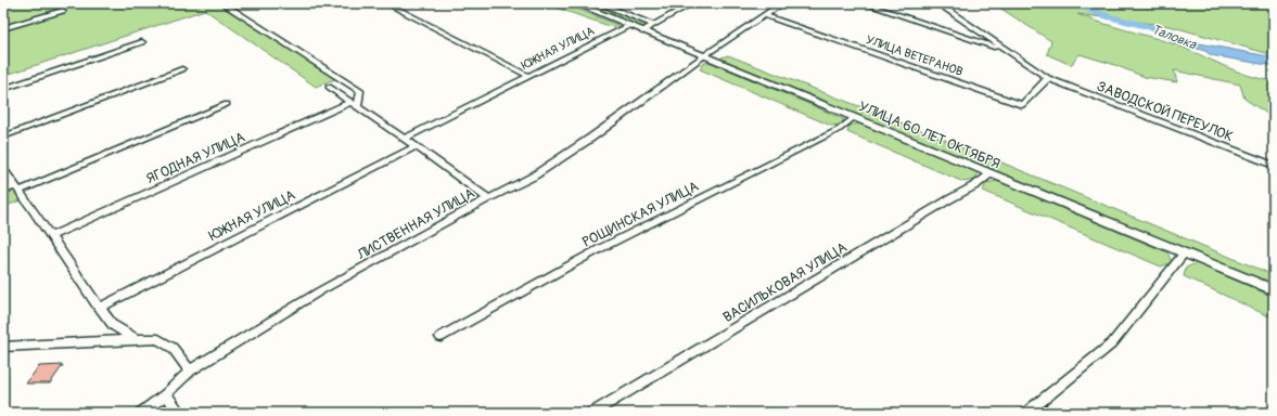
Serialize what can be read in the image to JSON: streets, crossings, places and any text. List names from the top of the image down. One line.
{"streets":{"street":["ЮЖНАЯ УЛИЦА","УЛИЦА ВЕТЕРАНОВ","ЗАВОДСКОЙ ПЕРЕУЛОК","УЛИЦА 60 ЛЕТ ОКТЯБРЯ","ЯГОДНАЯ УЛИЦА","РОЩИНСКАЯ УЛИЦА","ЛИСТВЕННАЯ УЛИЦА","ВАСИЛЬКОВАЯ УЛИЦА"]},"crossings":[["ЮЖНАЯ УЛИЦА","УЛИЦА 60 ЛЕТ ОКТЯБРЯ"],["УЛИЦА ВЕТЕРАНОВ","ЗАВОДСКОЙ ПЕРЕУЛОК"],["УЛИЦА ВЕТЕРАНОВ","ЛИСТВЕННАЯ УЛИЦА"],["УЛИЦА 60 ЛЕТ ОКТЯБРЯ","РОЩИНСКАЯ УЛИЦА"],["УЛИЦА 60 ЛЕТ ОКТЯБРЯ","ЛИСТВЕННАЯ УЛИЦА"],["УЛИЦА 60 ЛЕТ ОКТЯБРЯ","ВАСИЛЬКОВАЯ УЛИЦА"]],"water":["Таловка"]}
